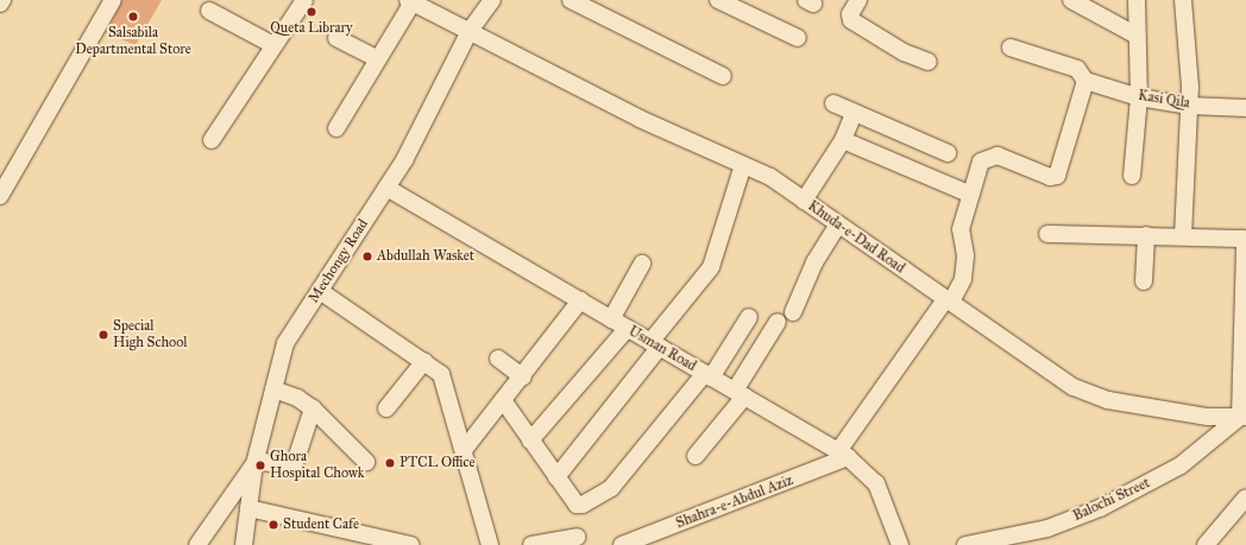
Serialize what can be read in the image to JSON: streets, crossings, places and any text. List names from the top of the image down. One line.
{"streets":{"street":["Kasi Qila","Khuda-e-Dad Road","Mechongy Road","Usman Road","Balochi Street","Shahra-e-Abdul Aziz"]},"crossings":[["Khuda-e-Dad Road","Mechongy Road"],["Khuda-e-Dad Road","Balochi Street"],["Mechongy Road","Usman Road"],["Usman Road","Shahra-e-Abdul Aziz"]],"places":["Queta Library","Salsabila Departmental Store","Abdullah Wasket","Special High School","PTCL Office","Ghora Hospital Chowk","Student Cafe"]}
